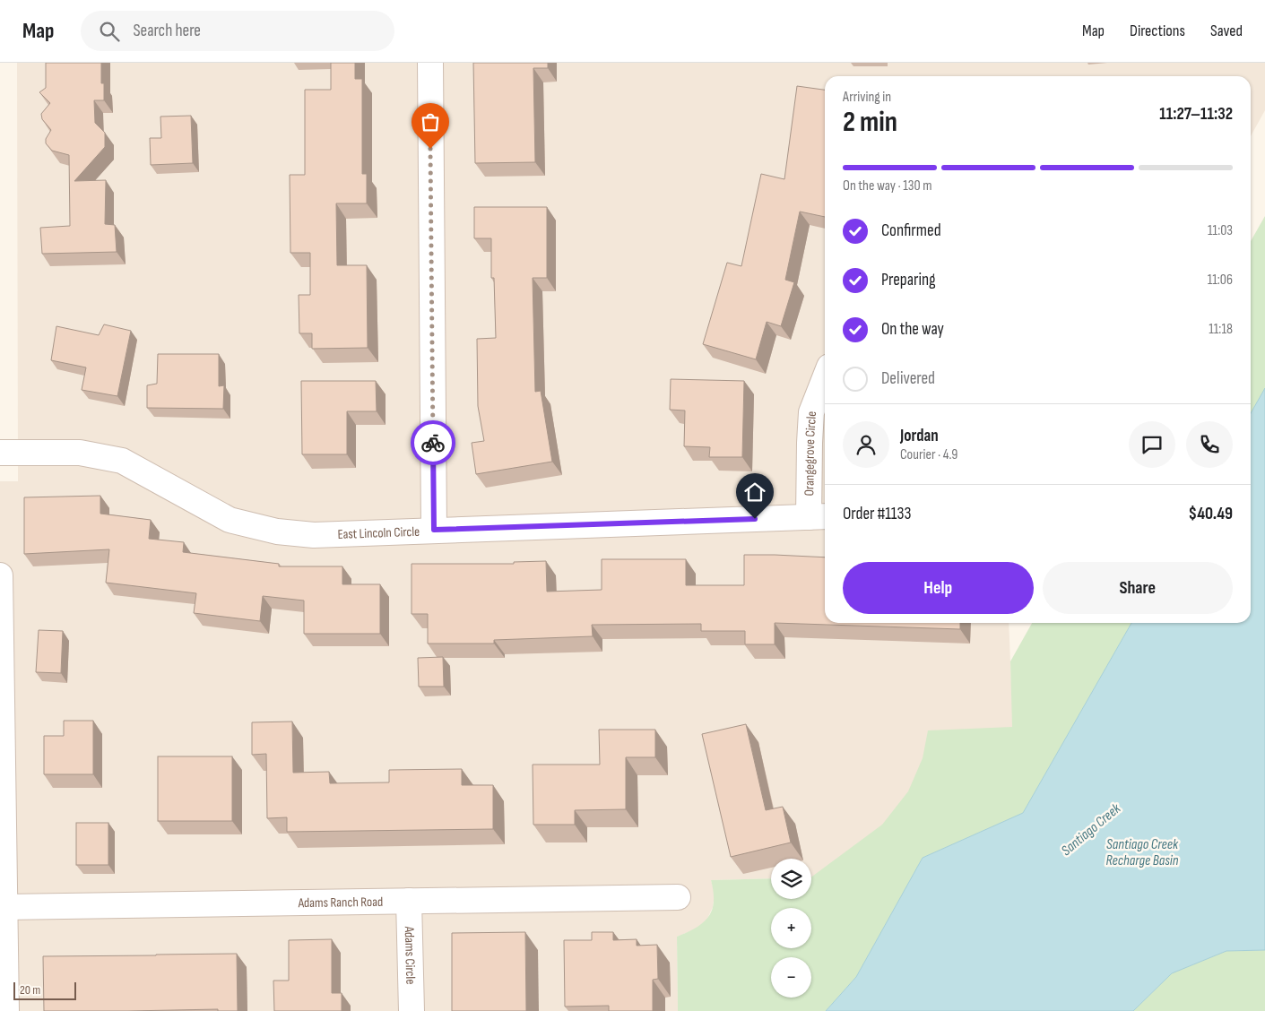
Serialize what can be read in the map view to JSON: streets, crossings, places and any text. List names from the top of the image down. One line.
{"streets":{"street":["Orangegrove Circle","East Lincoln Circle","Adams Ranch Road","Adams Circle"]},"crossings":[["Orangegrove Circle","East Lincoln Circle"],["Adams Ranch Road","Adams Circle"]],"water":["Santiago Creek","Santiago Creek Recharge Basin"],"scale_bar":"20 m","page":{"header":"Map","search":"Search here","nav":["Map","Directions","Saved"],"heading":["2 min","Arriving in","11:27–11:32"],"panel":["Jordan","Courier · 4.9","Order #1133","$40.49"],"bar":"On the way · 130 m","list":[["Confirmed","11:03"],["Preparing","11:06"],["On the way","11:18"],"Delivered"],"buttons":["Help","Share"],"map_buttons":["+","−"],"scale":"20 m"}}
